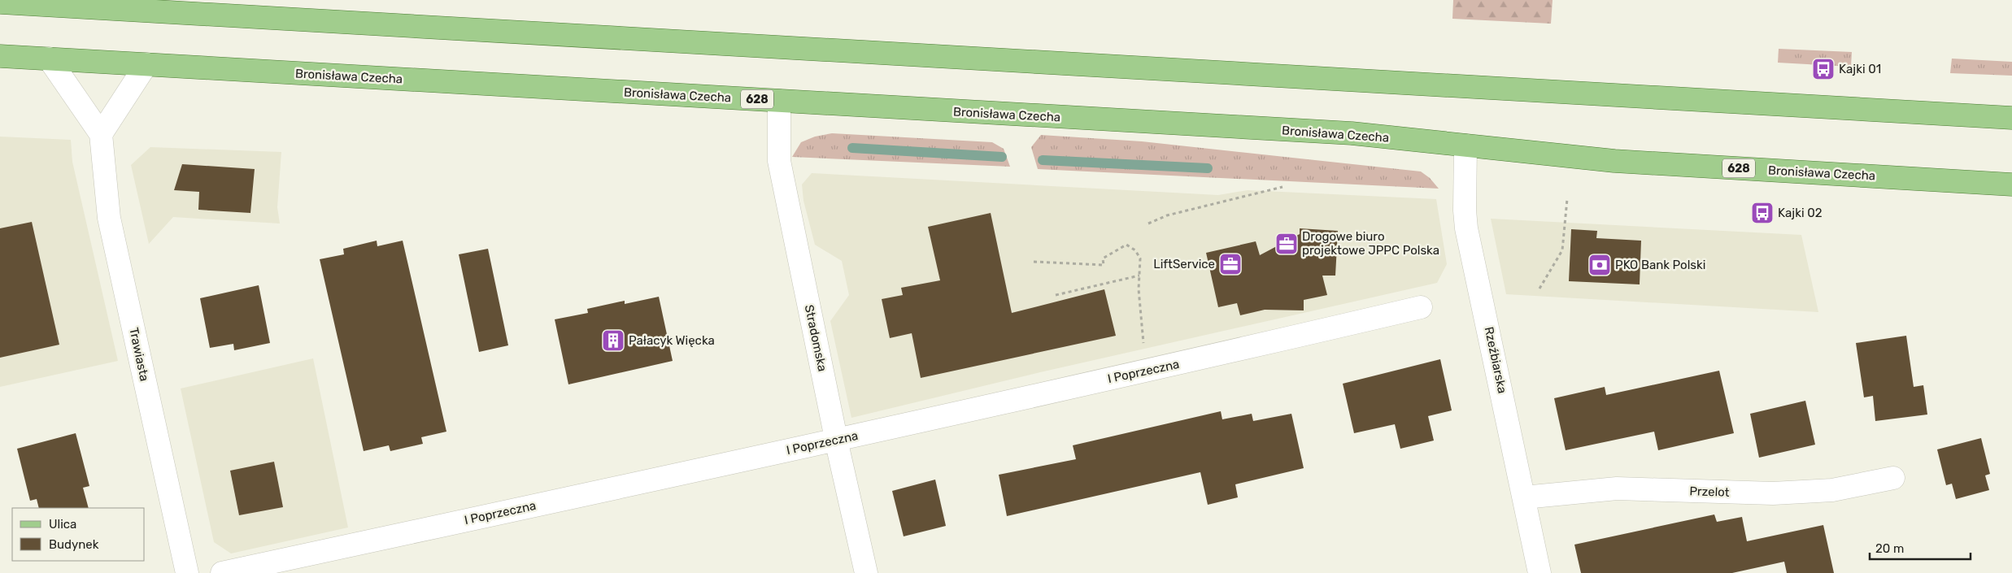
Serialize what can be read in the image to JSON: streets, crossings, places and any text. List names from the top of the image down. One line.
{"streets":{"main road":["Bronisława Czecha","628"],"street":["Stradomska","Trawiasta","Rzeźbiarska","I Poprzeczna","Przelot"]},"crossings":[["Bronisława Czecha","Stradomska"],["Bronisława Czecha","Trawiasta"],["Bronisława Czecha","Rzeźbiarska"],["Stradomska","I Poprzeczna"],["Rzeźbiarska","Przelot"]],"places":{"bus stop":["Kajki 01","Kajki 02"],"office":["Drogowe biuro projektowe JPPC Polska","LiftService"],"bank":["PKO Bank Polski"],"building":["Pałacyk Więcka"]},"legend":["Ulica","Budynek"],"scale_bar":"20 m"}
